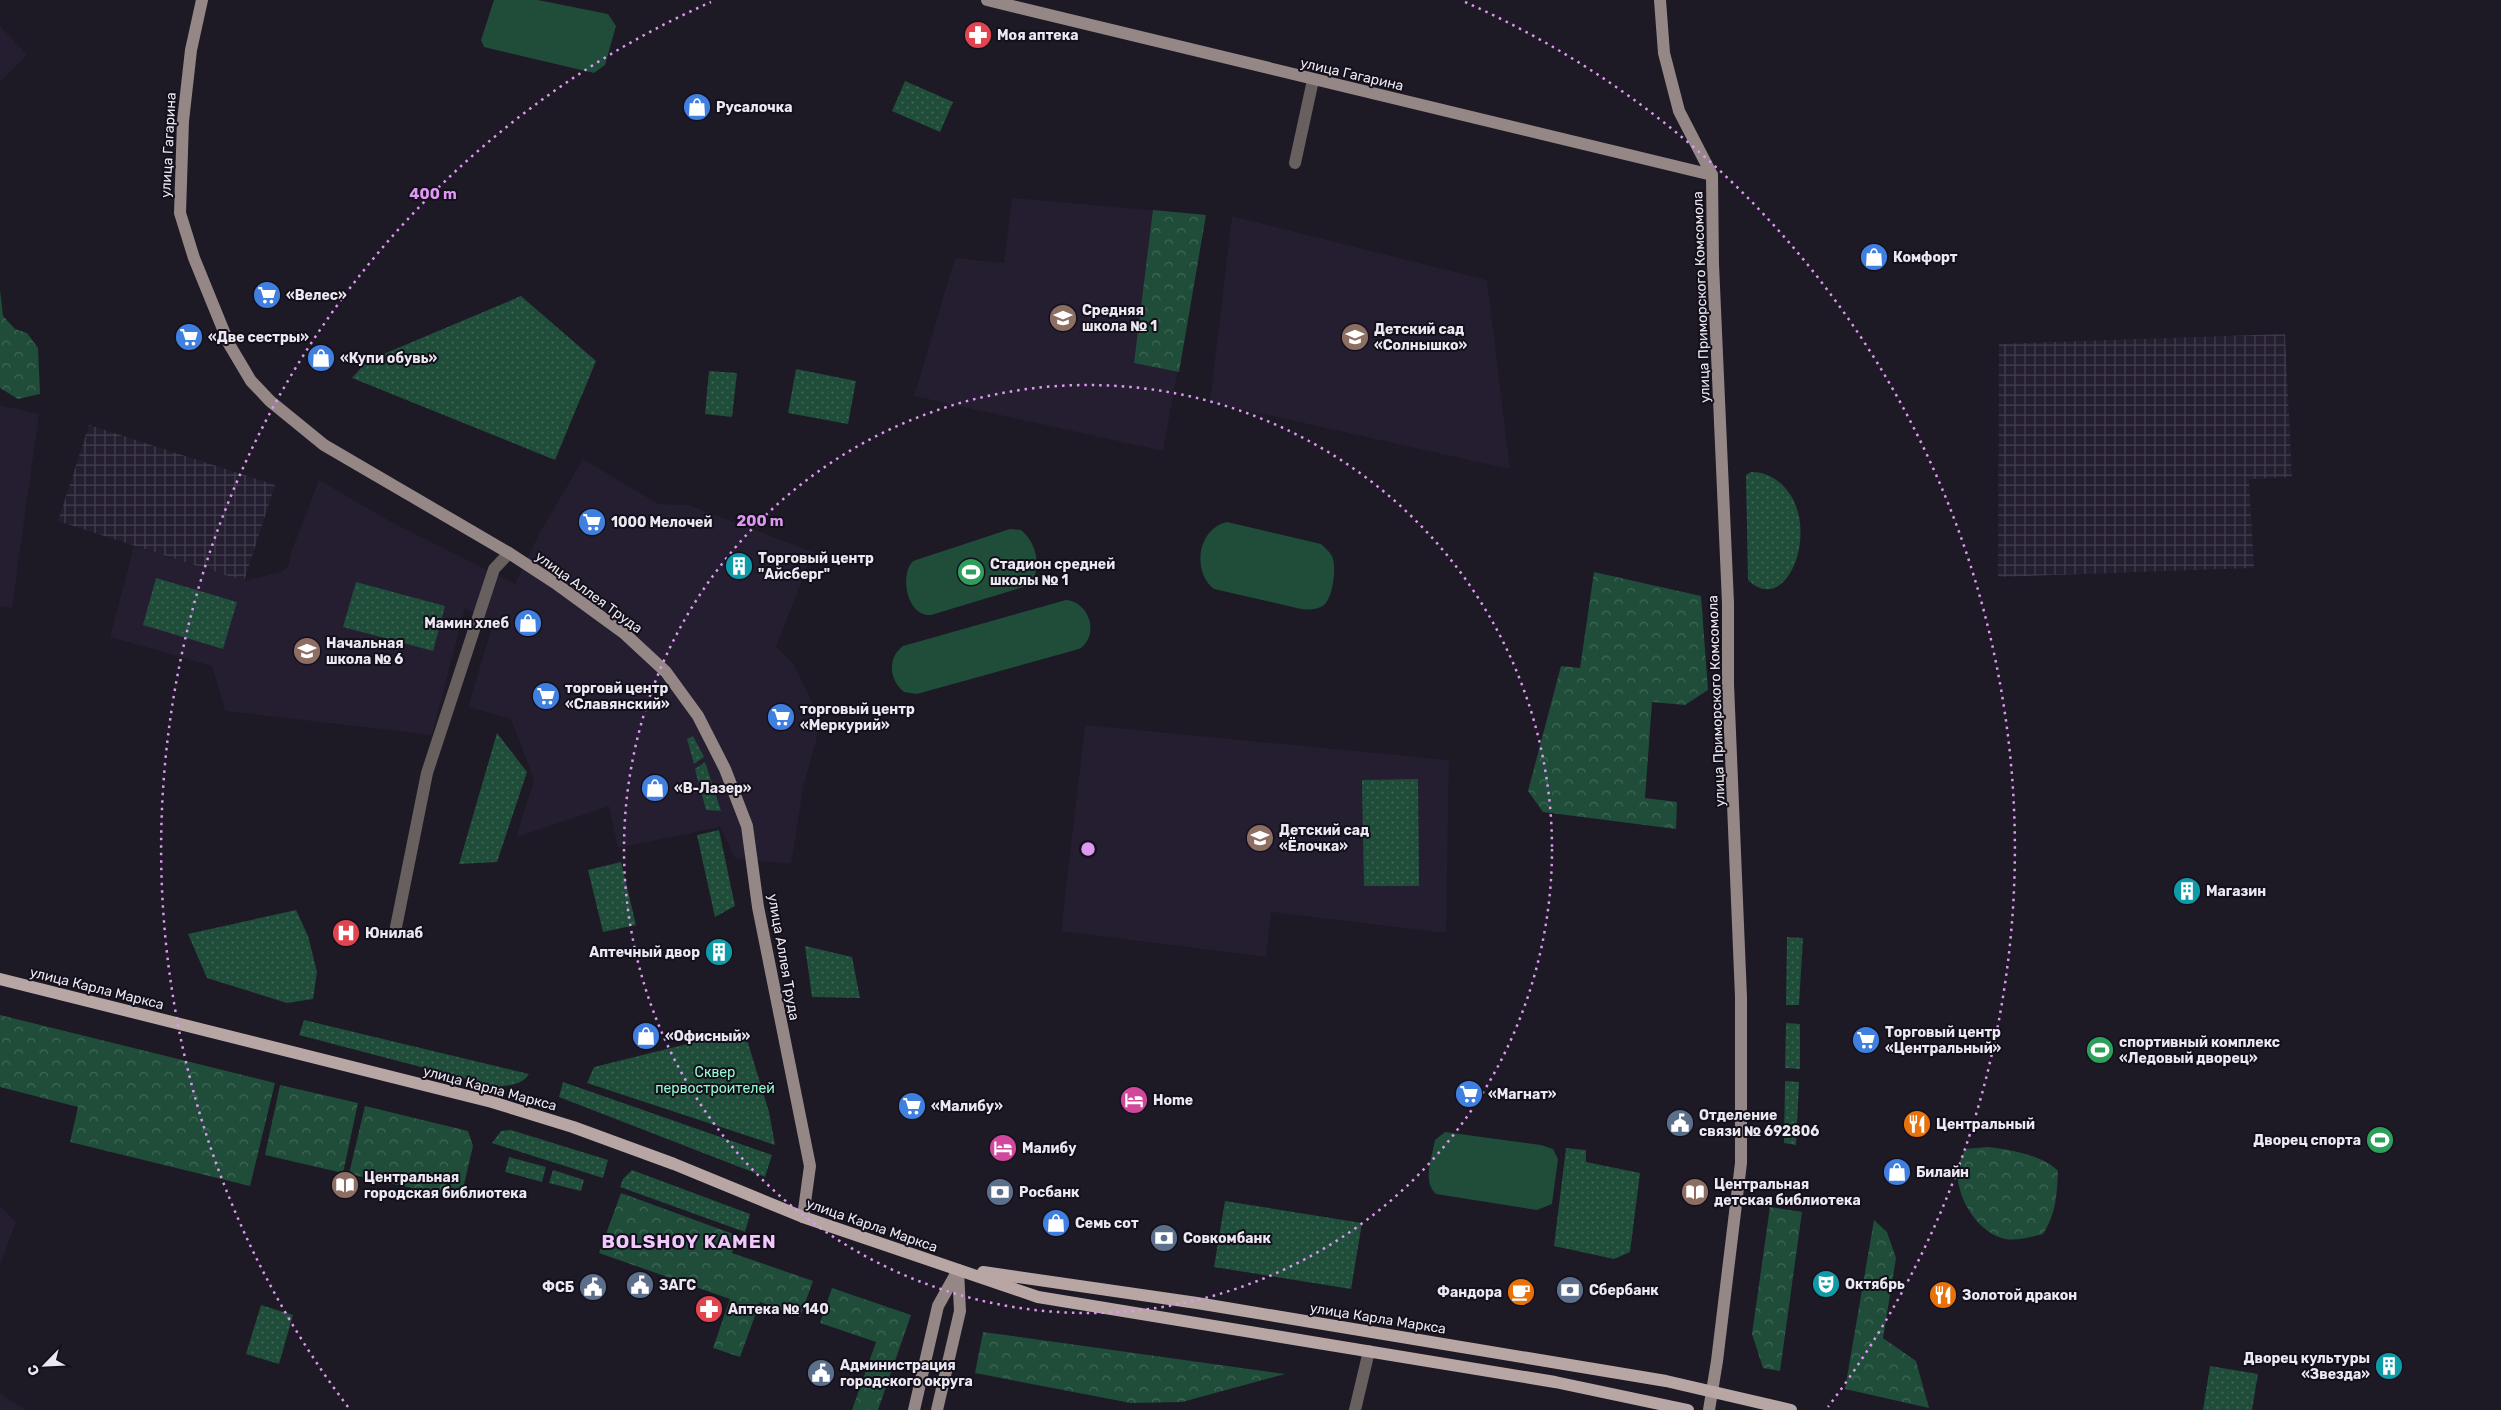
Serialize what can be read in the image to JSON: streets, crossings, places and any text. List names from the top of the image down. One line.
{"streets":{"main road":["улица Карла Маркса"],"street":["улица Гагарина","улица Приморского Комсомола","улица Аллея Труда"]},"crossings":[["улица Гагарина","улица Приморского Комсомола"],["улица Гагарина","улица Аллея Труда"],["улица Приморского Комсомола","улица Карла Маркса"],["улица Аллея Труда","улица Карла Маркса"]],"districts":["BOLSHOY KAMEN"],"parks":["Сквер первостроителей"],"places":{"pharmacy":["Моя аптека","Аптека № 140"],"shop":["Русалочка","Комфорт","«Купи обувь»","Мамин хлеб","«В-Лазер»","«Офисный»","Билайн","Семь сот"],"supermarket":["«Велес»","«Две сестры»","1000 Мелочей","торговй центр «Славянский»","торговый центр «Меркурий»","Торговый центр «Центральный»","«Магнат»","«Малибу»"],"school or university":["Средняя школа № 1","Детский сад «Солнышко»","Начальная школа № 6","Детский сад «Ёлочка»"],"building":["Торговый центр \"Айсберг\"","Магазин","Аптечный двор","Дворец культуры «Звезда»"],"sports":["Стадион средней школы № 1","спортивный комплекс «Ледовый дворец»","Дворец спорта"],"hospital":["Юнилаб"],"hotel":["Home","Малибу"],"public building":["Отделение связи № 692806","ЗАГС","ФСБ","Администрация городского округа"],"restaurant":["Центральный","Золотой дракон"],"library":["Центральная городская библиотека","Центральная детская библиотека"],"bank":["Росбанк","Совкомбанк","Сбербанк"],"theatre":["Октябрь"],"cafe":["Фандора"]},"north":"bottom left","rings":["400 m","200 m"]}
